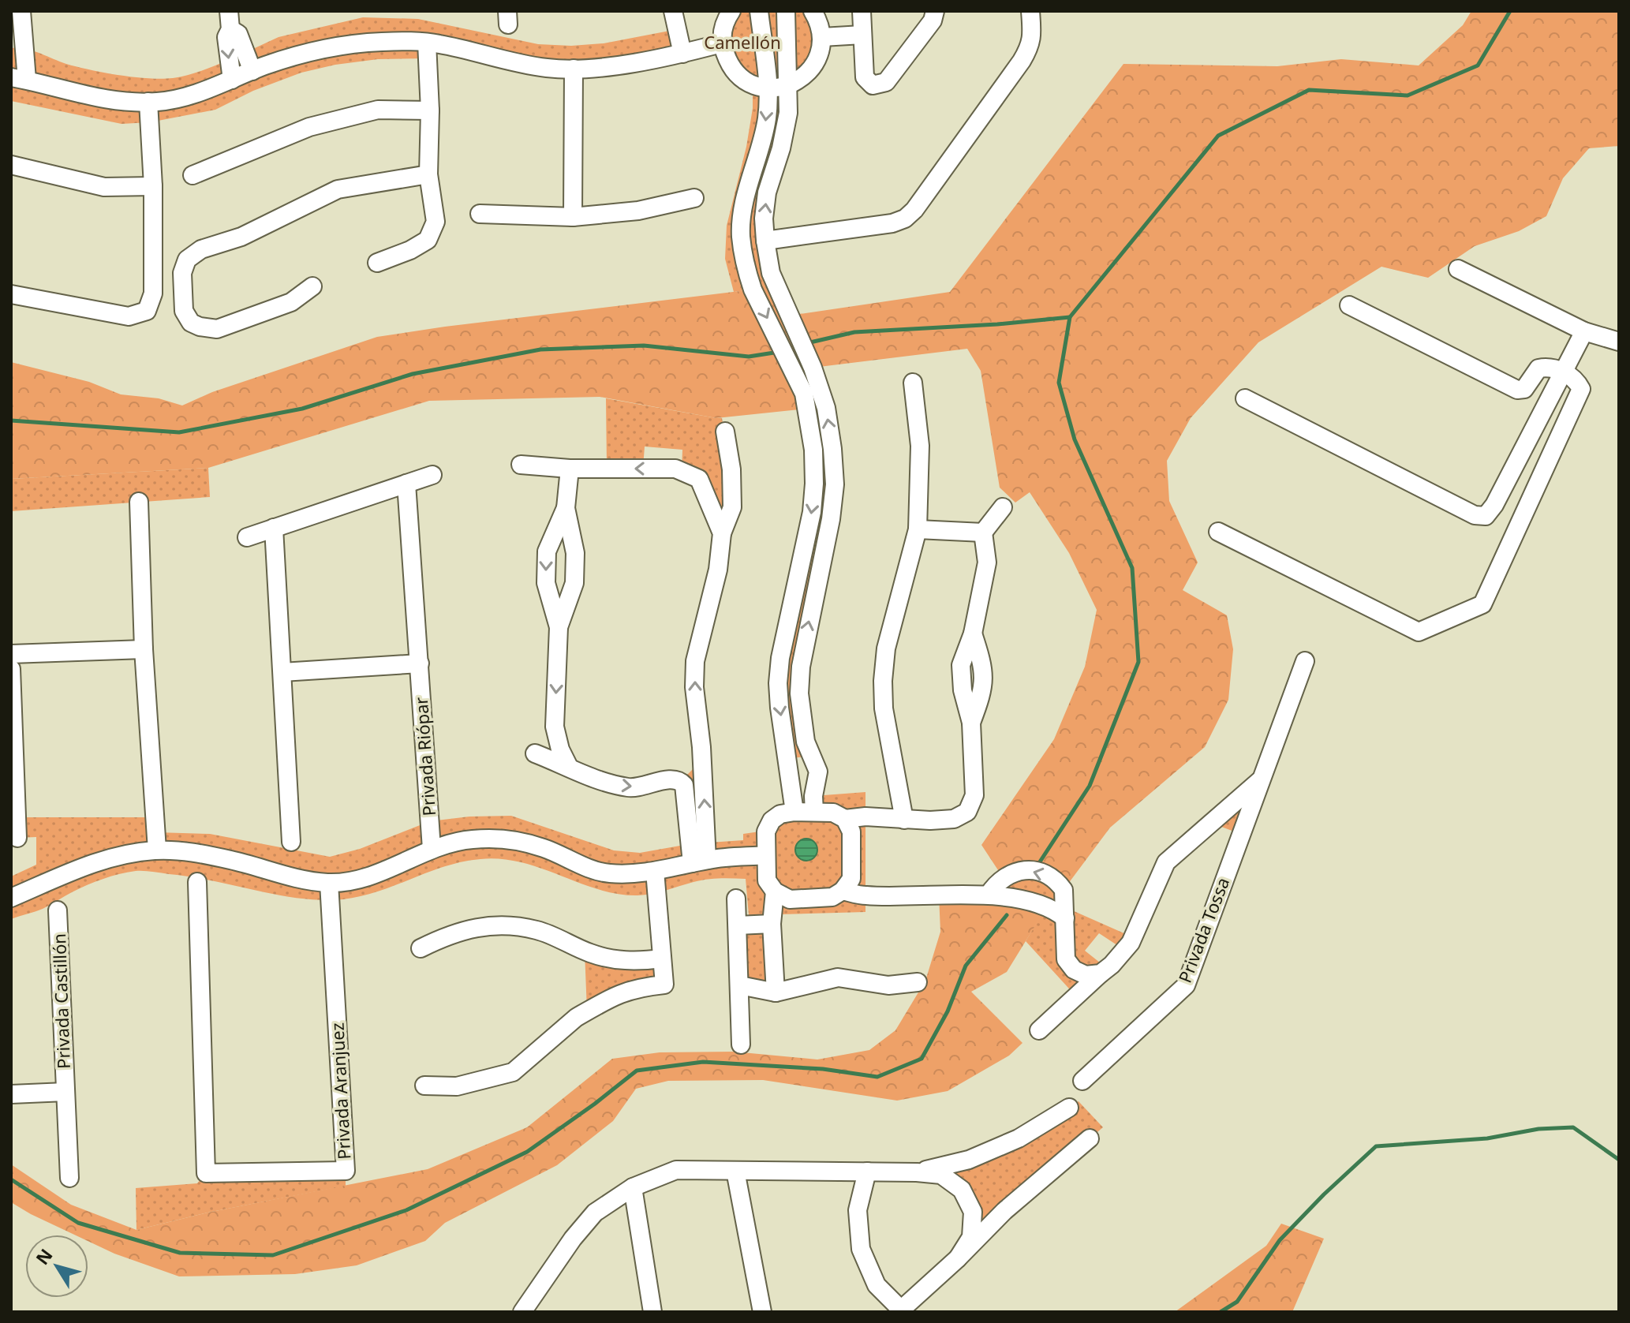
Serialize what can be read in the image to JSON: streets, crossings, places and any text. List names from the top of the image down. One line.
{"streets":{"street":["Privada Riópar","Privada Tossa","Privada Castillón","Privada Aranjuez"]},"parks":["Camellón"],"north":"top left"}
